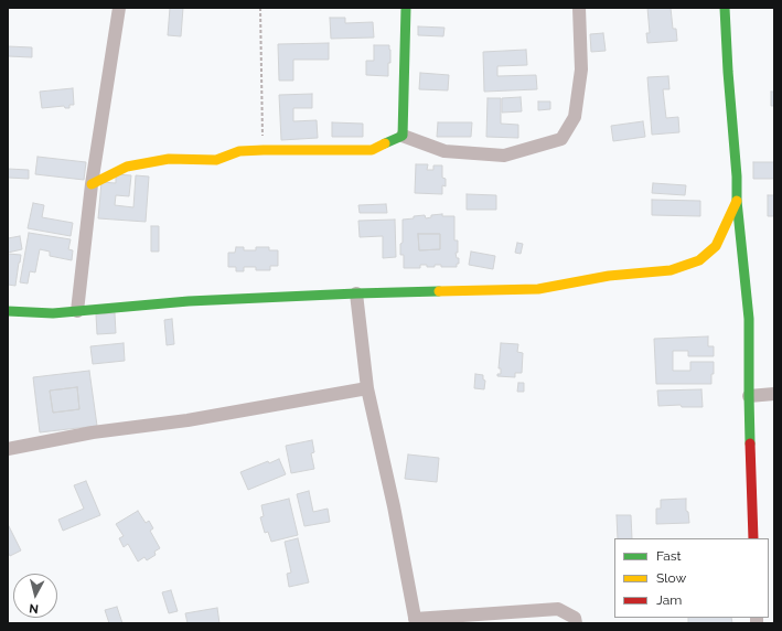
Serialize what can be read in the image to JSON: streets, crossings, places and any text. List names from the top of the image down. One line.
{"legend":["Fast","Slow","Jam"],"north":"bottom"}
